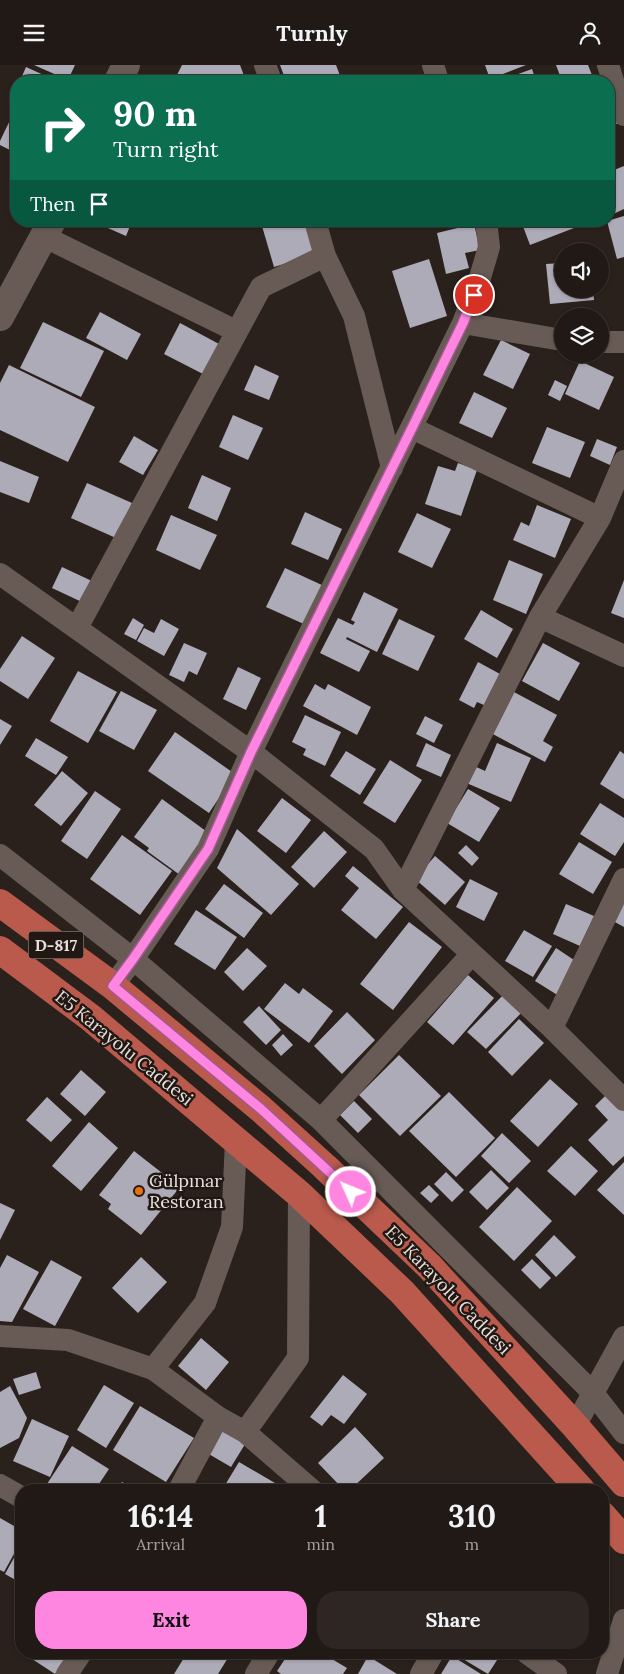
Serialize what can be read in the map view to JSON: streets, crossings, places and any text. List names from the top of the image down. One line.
{"streets":{"highway":["D-817","E5 Karayolu Caddesi"]},"places":["Gülpınar Restoran"],"page":{"header":"Turnly","turn":["90 m","Turn right"],"then":"Then","eta":["16:14","Arrival","1","min","310","m"],"buttons":["Exit","Share"]}}
